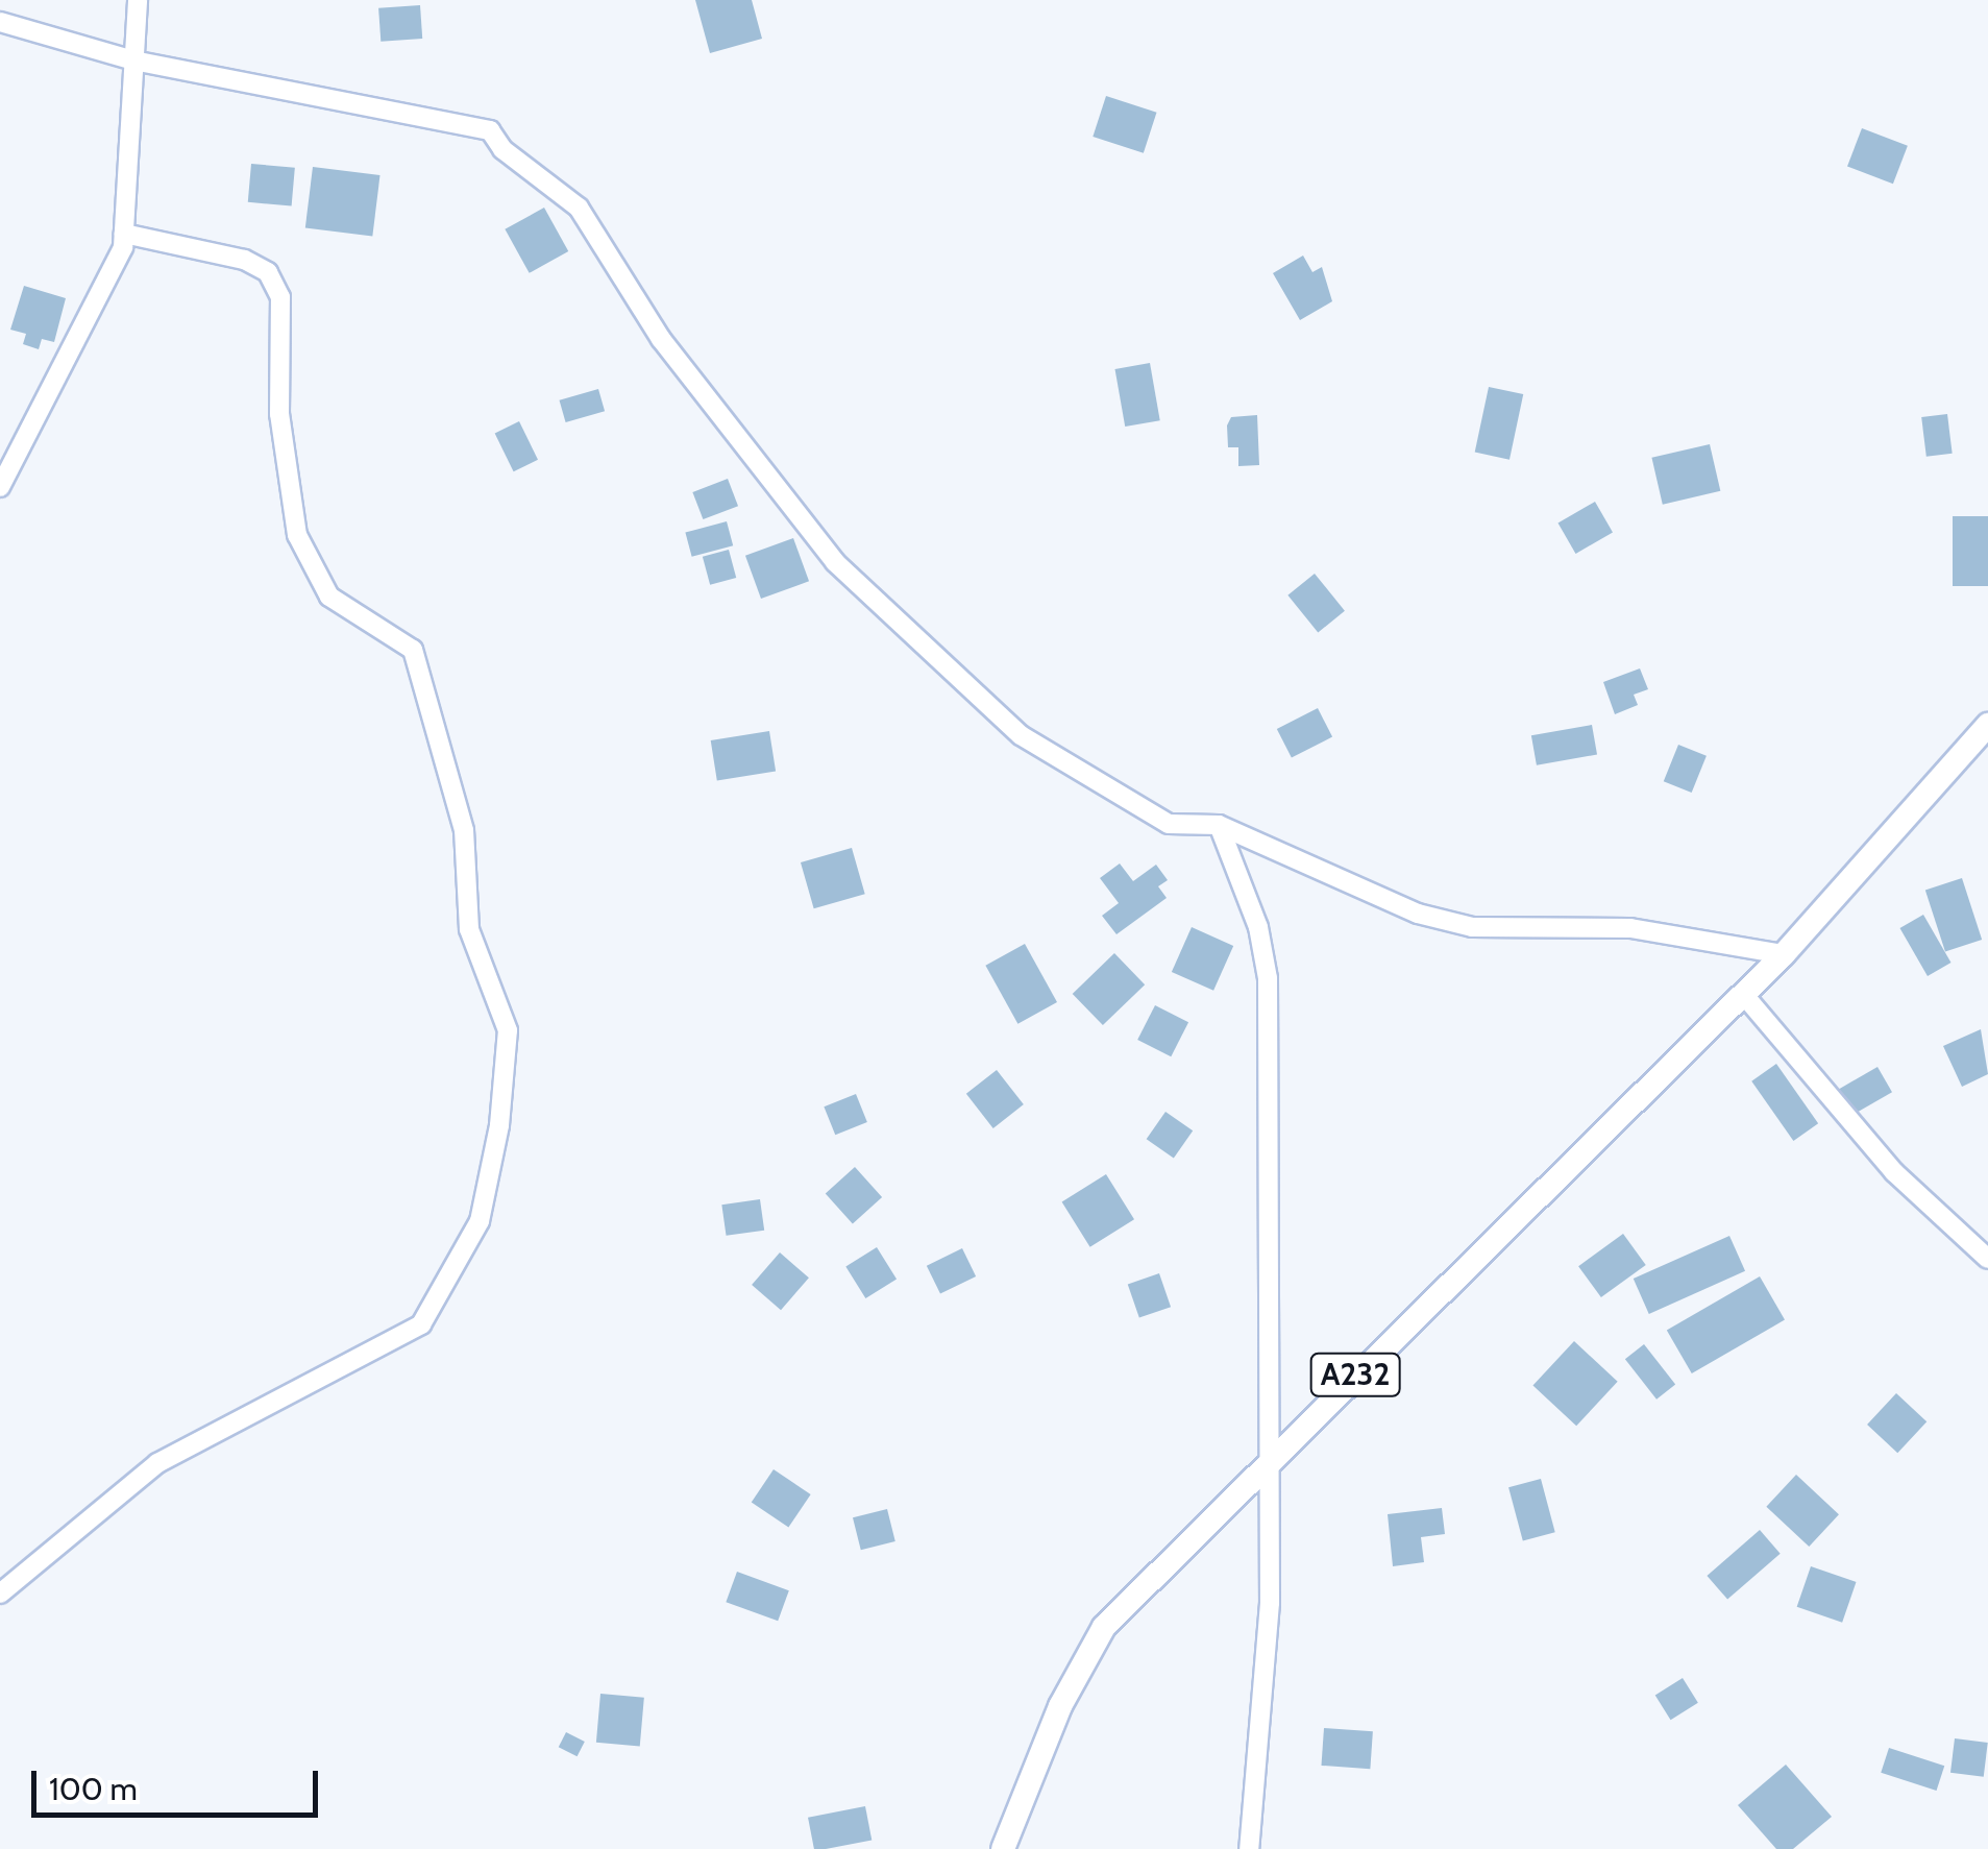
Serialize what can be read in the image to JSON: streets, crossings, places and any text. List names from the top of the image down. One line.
{"streets":{"main road":["A232"]},"scale_bar":"100 m"}
